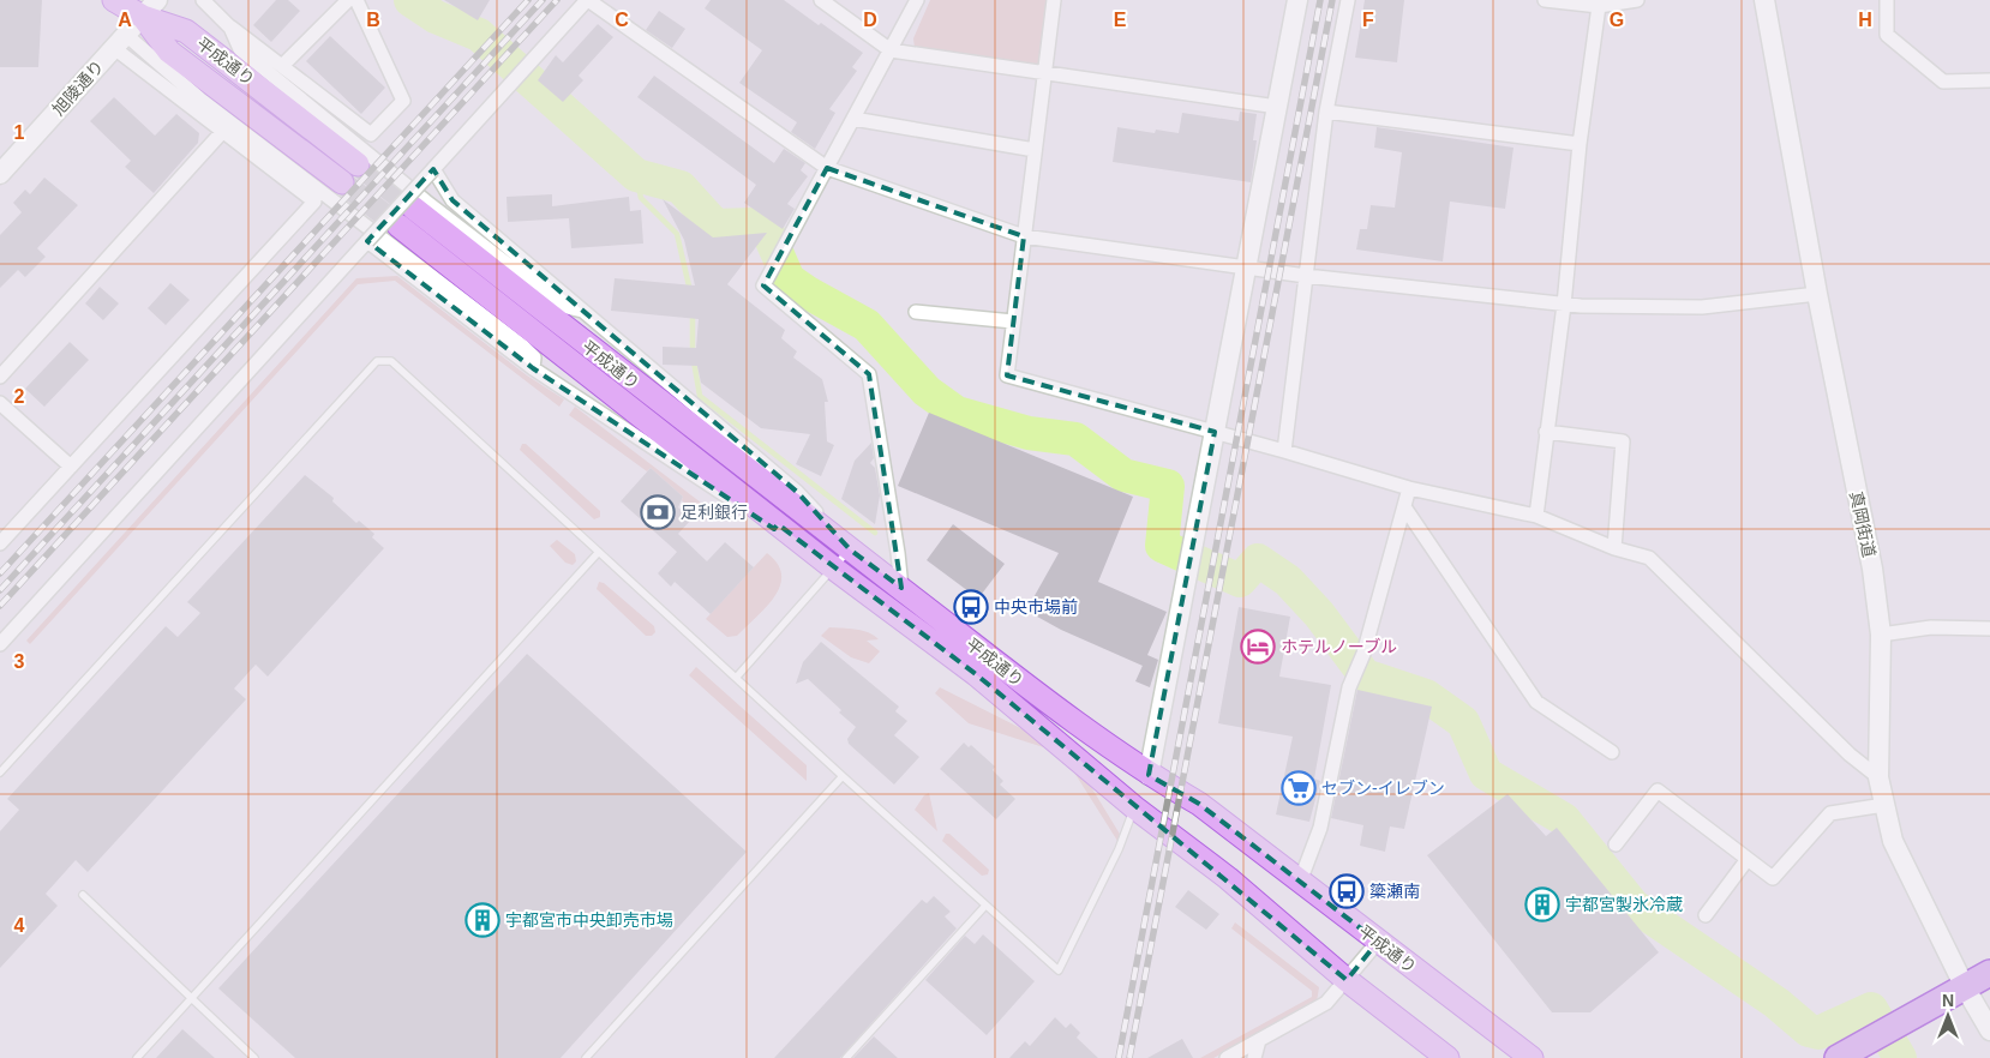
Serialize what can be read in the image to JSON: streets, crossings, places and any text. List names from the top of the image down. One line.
{"streets":{"main road":["平成通り"],"street":["旭陵通り","真岡街道"]},"crossings":[["平成通り","旭陵通り"]],"places":{"bank":["足利銀行"],"bus stop":["中央市場前","簗瀬南"],"hotel":["ホテルノーブル"],"supermarket":["セブン-イレブン"],"building":["宇都宮製氷冷蔵","宇都宮市中央卸売市場"]},"north":"top","grid":{"columns":["A","B","C","D","E","F","G","H"],"rows":["1","2","3","4"]}}
